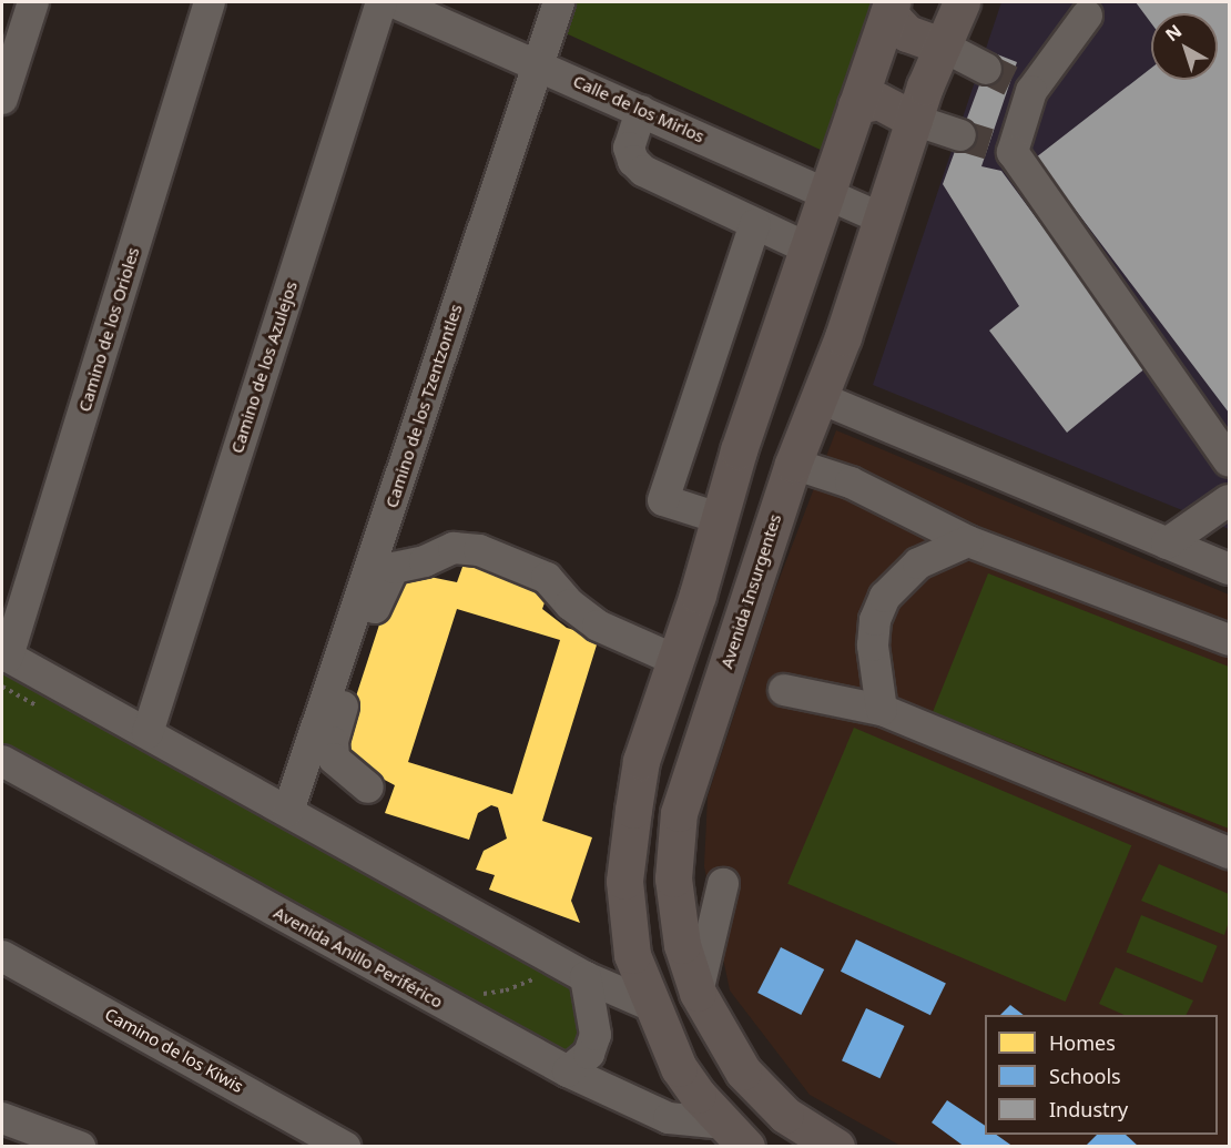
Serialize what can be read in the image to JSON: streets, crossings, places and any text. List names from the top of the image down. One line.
{"streets":{"main road":["Avenida Insurgentes"],"street":["Calle de los Mirlos","Camino de los Orioles","Camino de los Azulejos","Camino de los Tzentzontles","Avenida Anillo Periférico","Camino de los Kiwis"]},"crossings":[["Calle de los Mirlos","Camino de los Tzentzontles"],["Calle de los Mirlos","Avenida Insurgentes"]],"legend":["Homes","Schools","Industry"],"north":"top left"}
